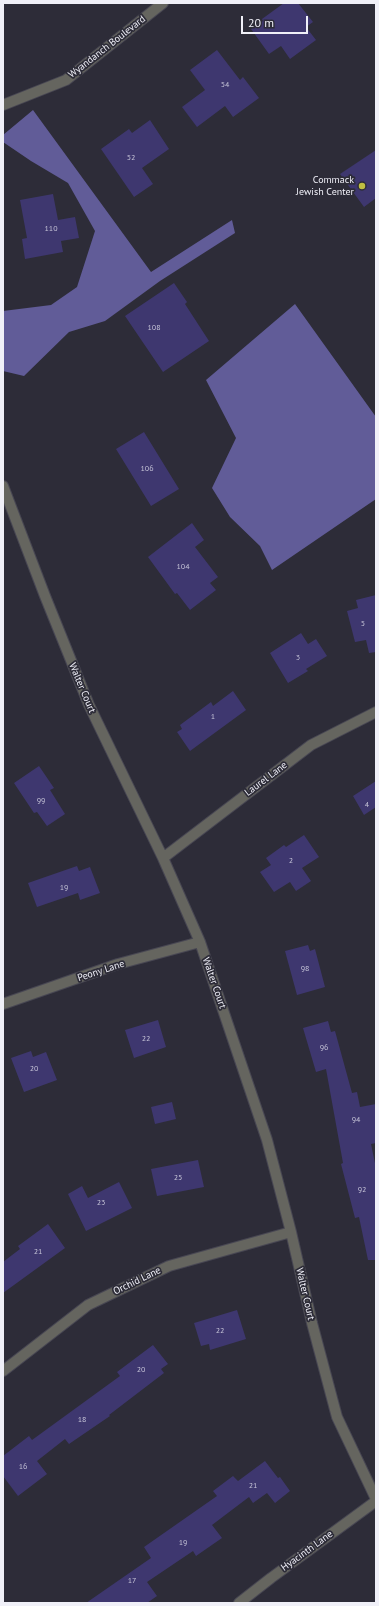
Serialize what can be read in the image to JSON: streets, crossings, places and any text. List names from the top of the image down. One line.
{"streets":{"street":["Wyandanch Boulevard","Walter Court","Laurel Lane","Peony Lane","Orchid Lane","Hyacinth Lane"]},"crossings":[["Walter Court","Laurel Lane"],["Walter Court","Peony Lane"],["Walter Court","Orchid Lane"],["Walter Court","Hyacinth Lane"]],"places":["Commack Jewish Center"],"house_numbers":["54","52","110","108","106","104","5","3","1","99","4","2","19","98","22","96","20","94","25","92","23","21","22","20","18","16","21","19","17"],"scale_bar":"20 m"}
